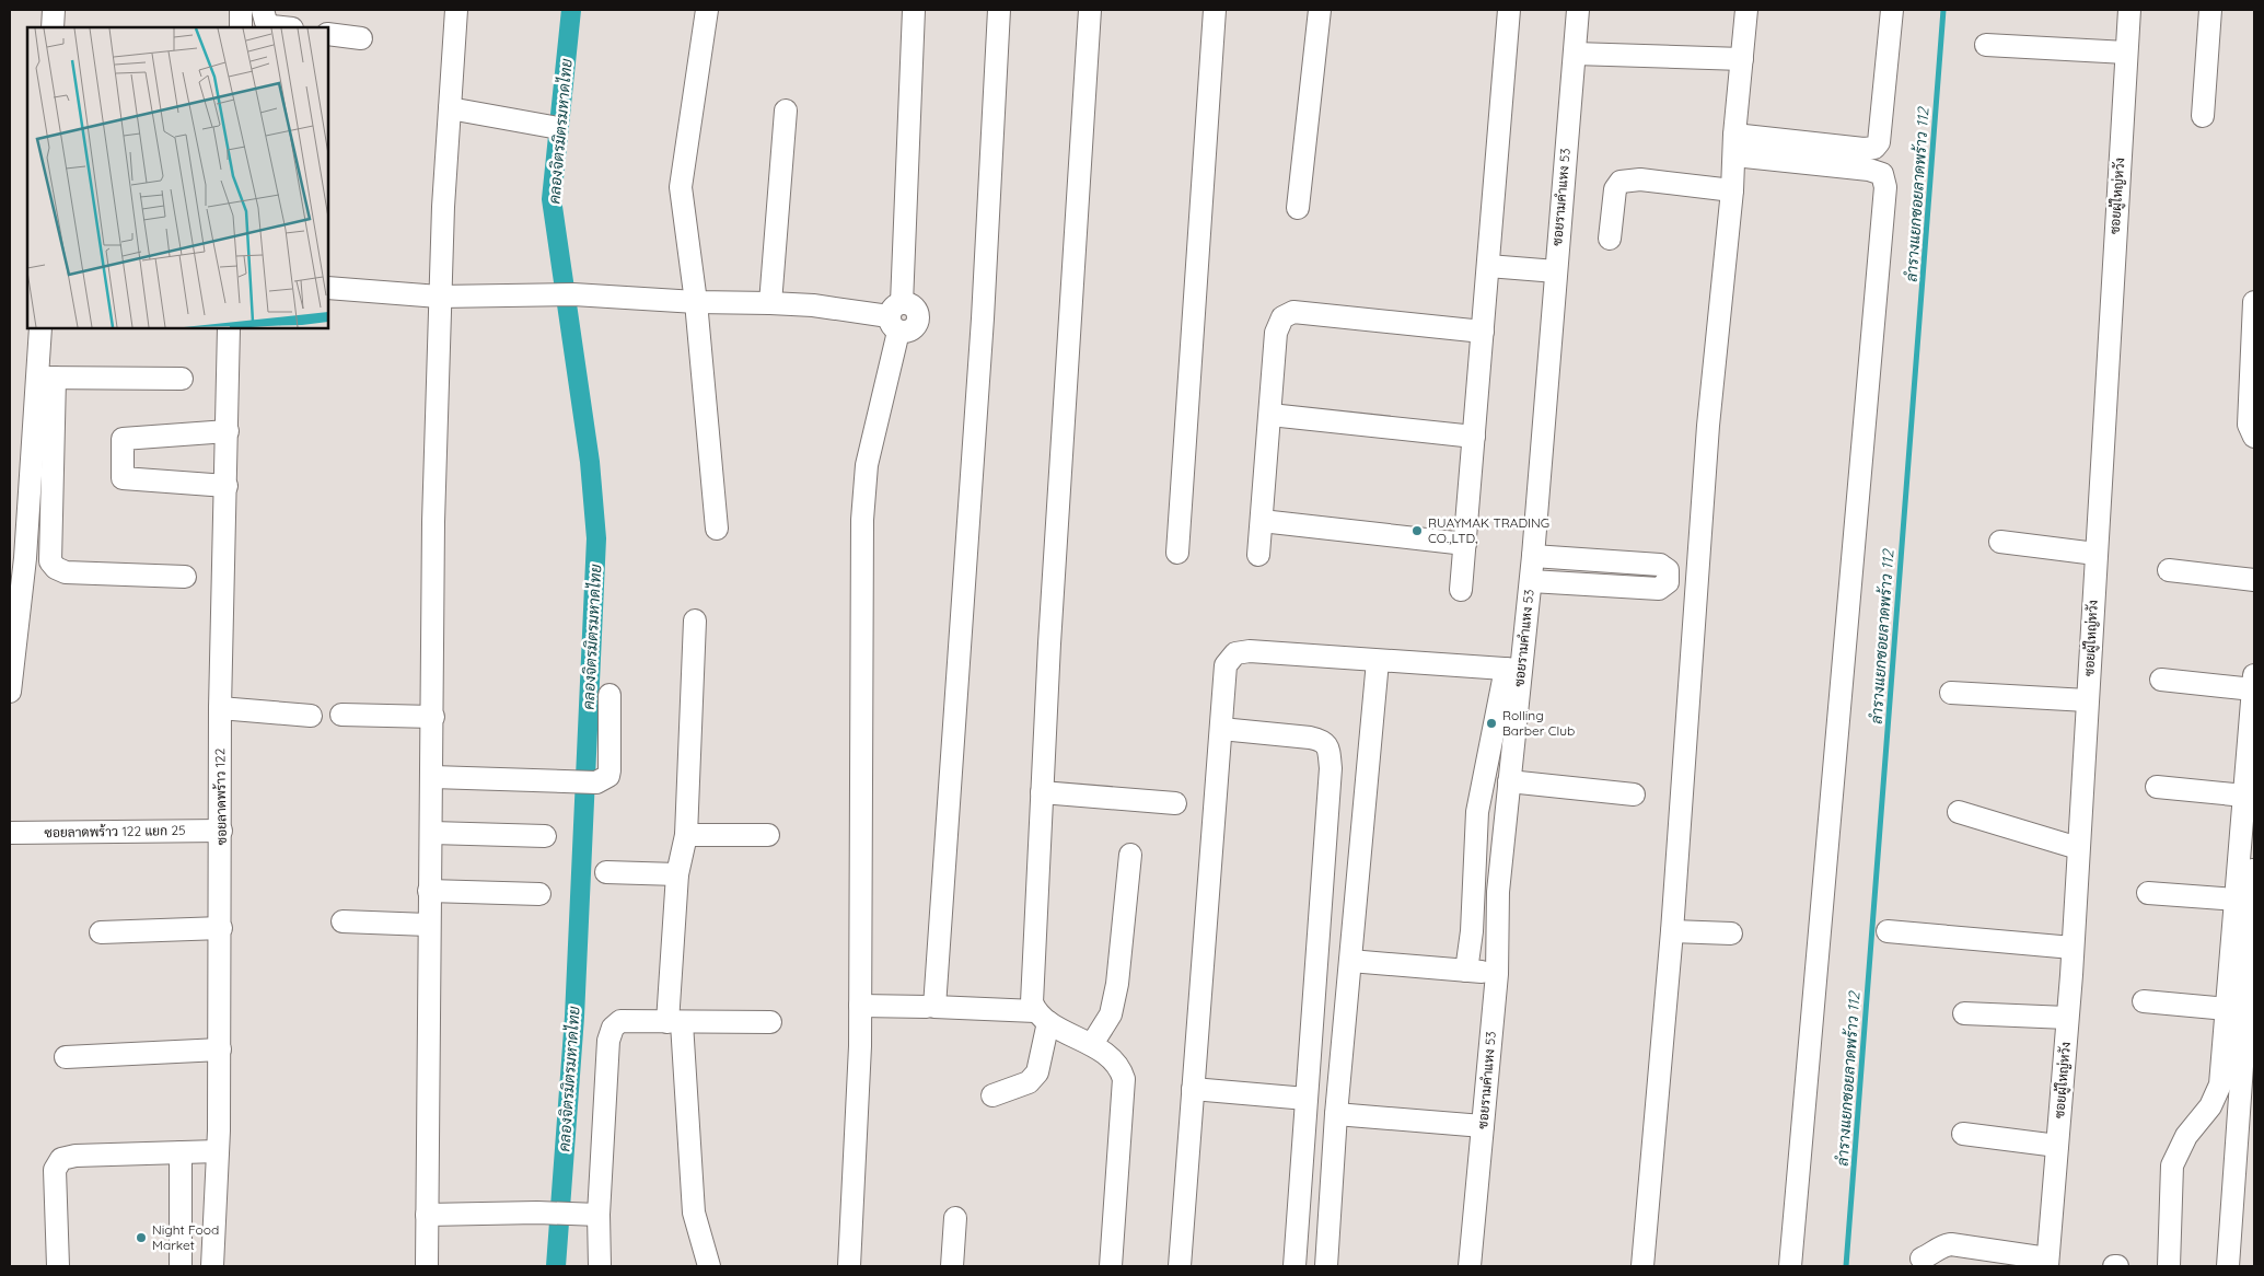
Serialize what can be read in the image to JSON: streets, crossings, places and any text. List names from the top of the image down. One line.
{"streets":{"street":["ซอยผู้ใหญ่หวัง","ซอยรามคำแหง 53","ซอยลาดพร้าว 122","ซอยลาดพร้าว 122 แยก 25"]},"crossings":[["ซอยลาดพร้าว 122","ซอยลาดพร้าว 122 แยก 25"]],"water":["คลองจิตรมิตรมหาดไทย","ลำรางแยกซอยลาดพร้าว 112"],"places":["RUAYMAK TRADING CO.,LTD.","Rolling Barber Club","Night Food Market"]}
